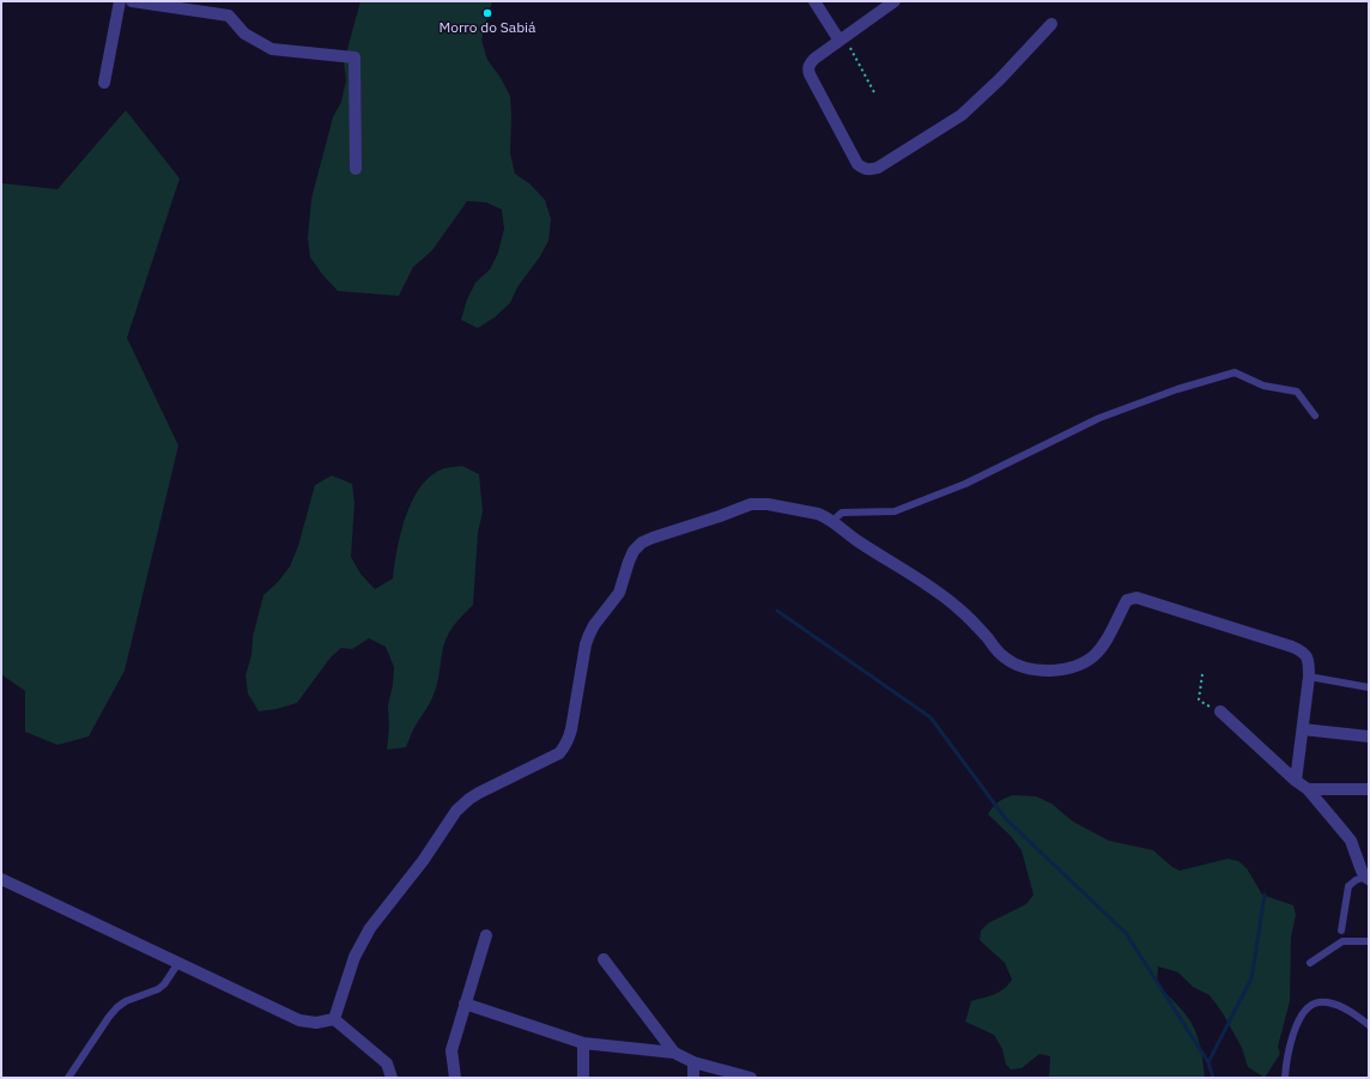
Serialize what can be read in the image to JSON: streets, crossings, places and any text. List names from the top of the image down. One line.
{"places":["Morro do Sabiá"]}
